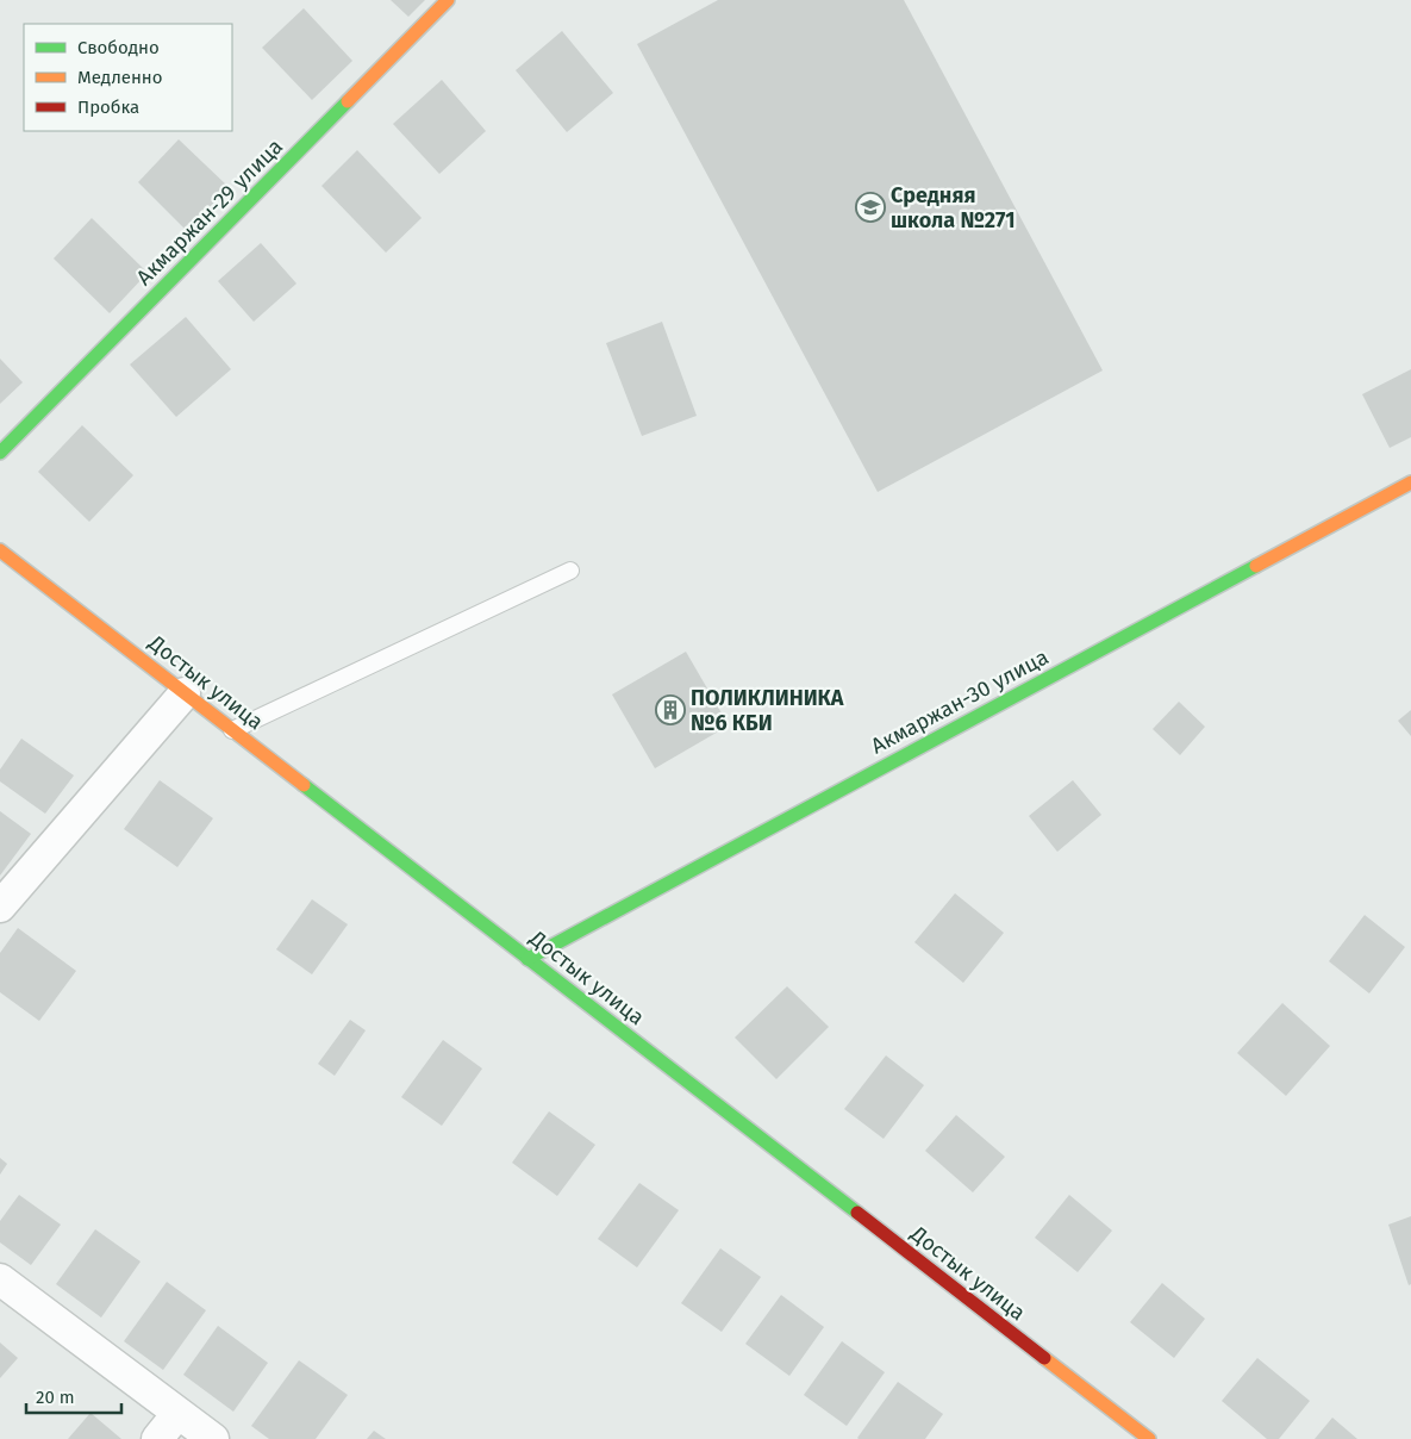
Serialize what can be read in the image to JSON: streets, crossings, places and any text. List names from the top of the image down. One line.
{"streets":{"street":["Акмаржан-29 улица","Достык улица","Акмаржан-30 улица"]},"crossings":[["Достык улица","Акмаржан-30 улица"]],"places":{"school or university":["Средняя школа №271"],"building":["ПОЛИКЛИНИКА №6 КБИ"]},"legend":["Свободно","Медленно","Пробка"],"scale_bar":"20 m"}
